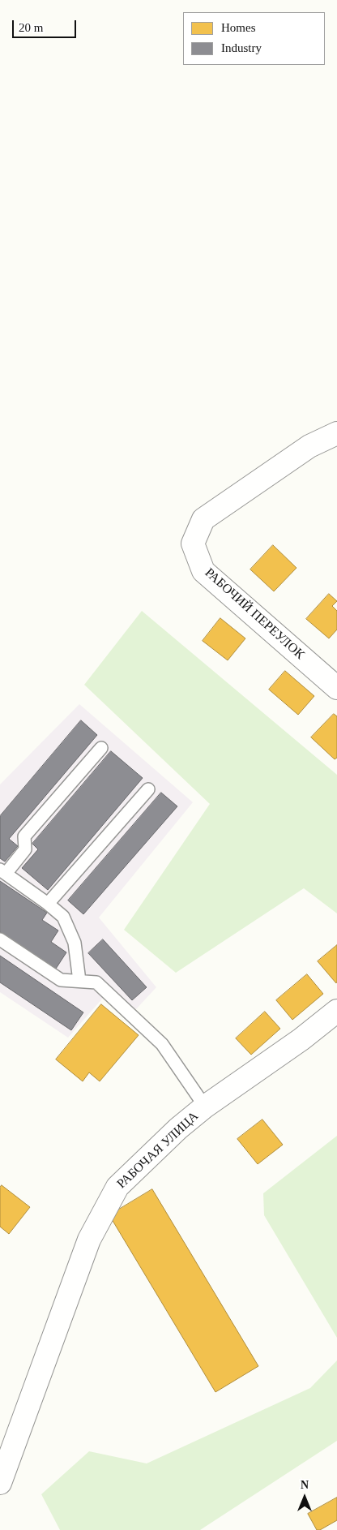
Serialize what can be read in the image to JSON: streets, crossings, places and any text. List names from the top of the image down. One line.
{"streets":{"street":["РАБОЧИЙ ПЕРЕУЛОК","РАБОЧАЯ УЛИЦА"]},"legend":["Homes","Industry"],"scale_bar":"20 m","north":"top"}
